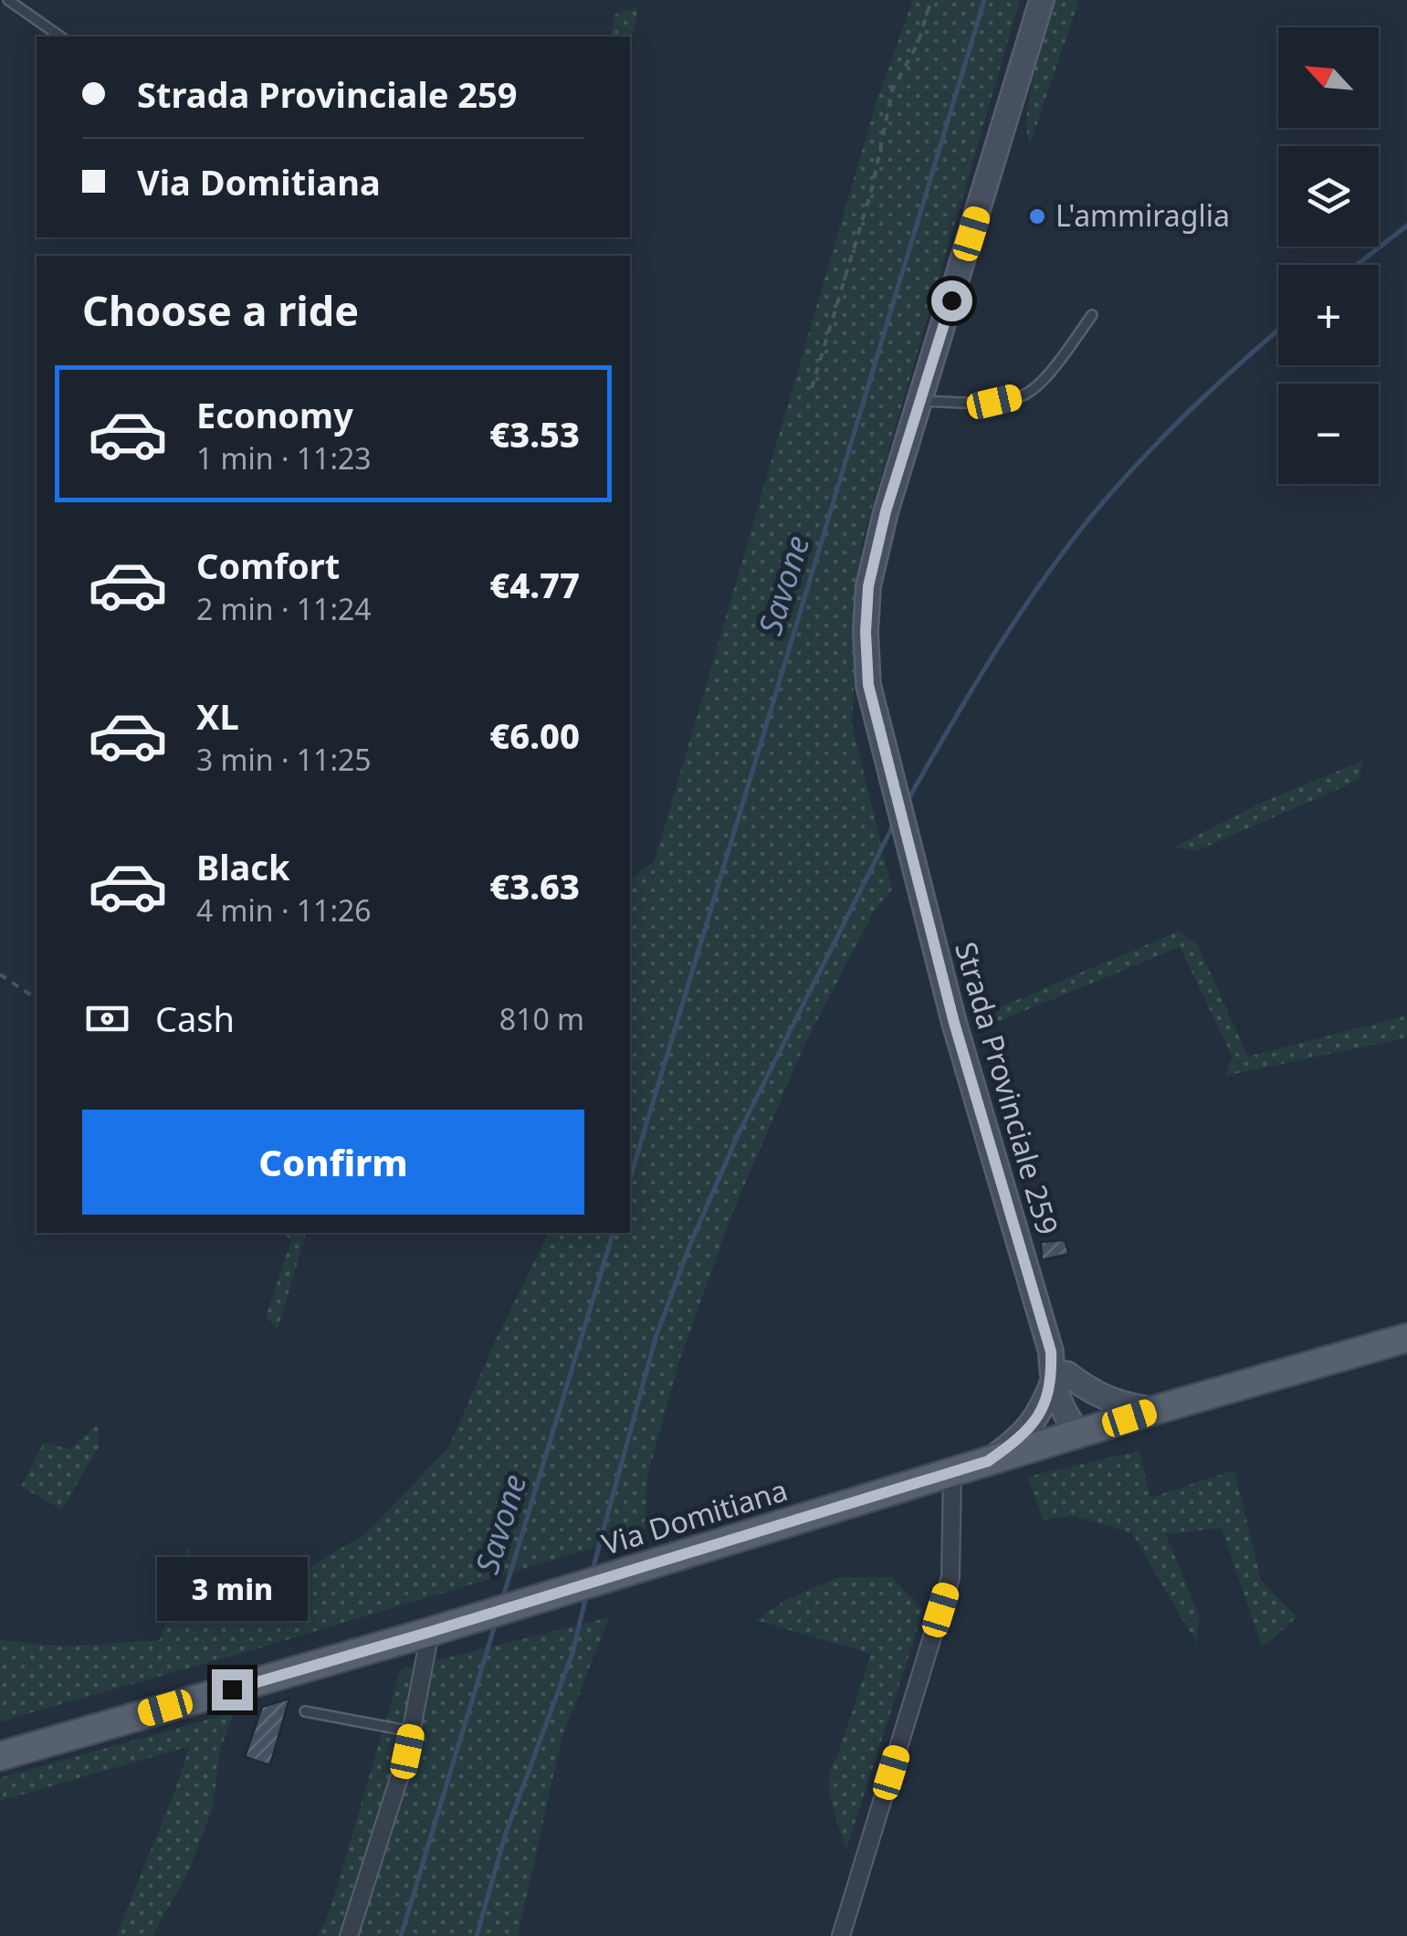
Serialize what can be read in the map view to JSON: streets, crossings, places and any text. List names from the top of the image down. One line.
{"streets":{"main road":["Via Domitiana"],"street":["Strada Provinciale 259"]},"crossings":[["Strada Provinciale 259","Via Domitiana"]],"water":["Savone"],"places":["L'ammiraglia"],"north":"top left","page":{"map_buttons":["+","−"],"banner":["Strada Provinciale 259","Via Domitiana"],"heading":"Choose a ride","list":[{"name":"Economy","note":"1 min · 11:23","value":"€3.53"},{"name":"Comfort","note":"2 min · 11:24","value":"€4.77"},{"name":"XL","note":"3 min · 11:25","value":"€6.00"},{"name":"Black","note":"4 min · 11:26","value":"€3.63"}],"pay":["Cash","810 m"],"buttons":"Confirm","bubble":"3 min"}}
